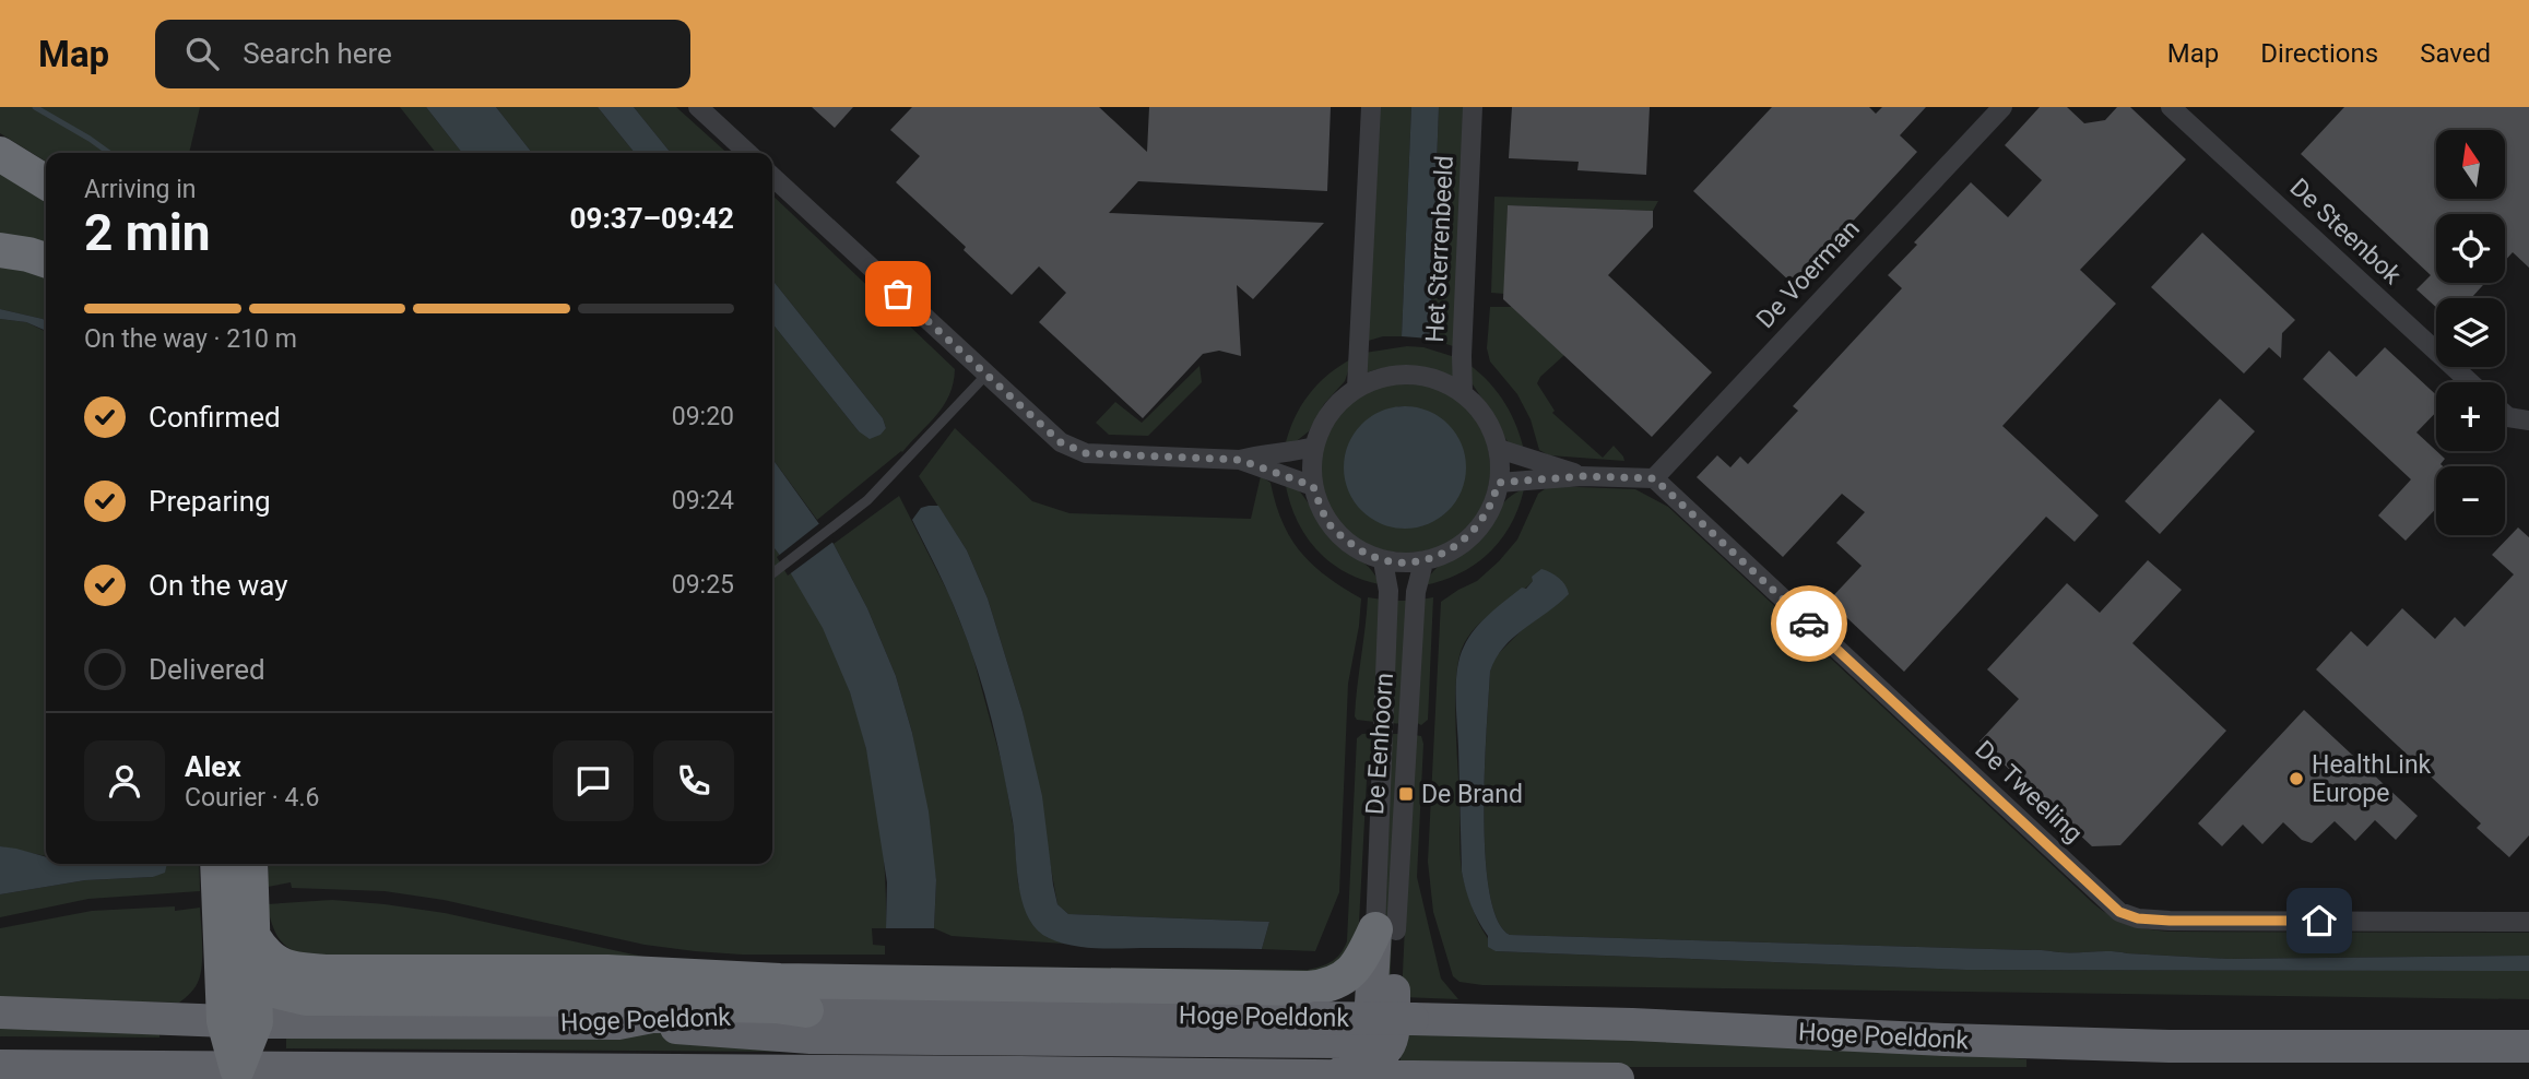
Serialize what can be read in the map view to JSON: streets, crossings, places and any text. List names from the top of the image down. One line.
{"streets":{"highway":["Hoge Poeldonk"],"street":["De Steenbok","Het Sterrenbeeld","De Voerman","De Eenhoorn","De Tweeling"]},"crossings":[["Het Sterrenbeeld","De Eenhoorn"],["De Voerman","De Tweeling"]],"places":{"other":["HealthLink Europe"],"transit":["De Brand"]},"north":"top","page":{"header":"Map","search":"Search here","nav":["Map","Directions","Saved"],"map_buttons":["+","−"],"heading":["2 min","Arriving in","09:37–09:42"],"panel":["Alex","Courier · 4.6"],"bar":"On the way · 210 m","list":[["Confirmed","09:20"],["Preparing","09:24"],["On the way","09:25"],"Delivered"]}}
